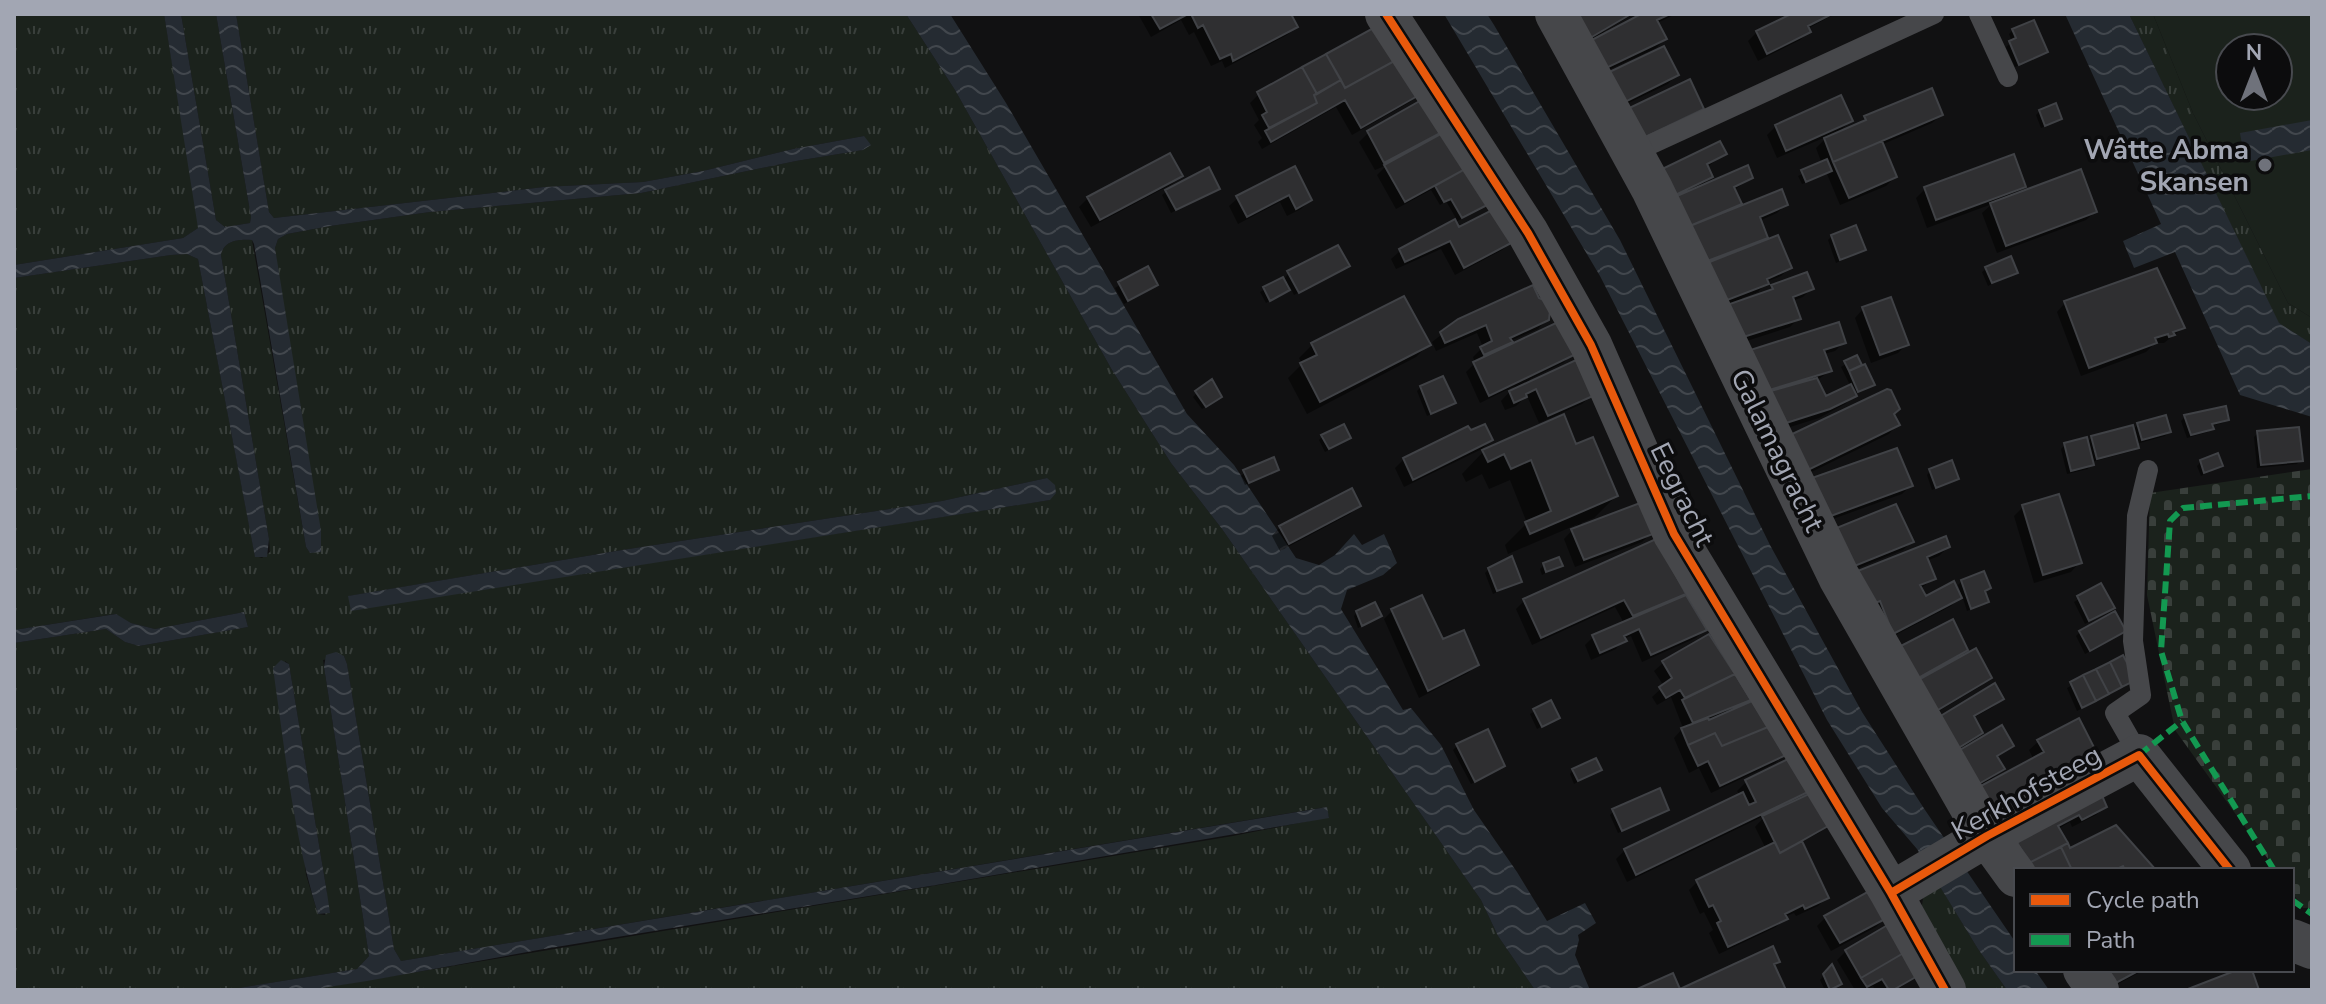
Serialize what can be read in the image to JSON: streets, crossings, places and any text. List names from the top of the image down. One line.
{"streets":{"street":["Galamagracht","Eegracht","Kerkhofsteeg"]},"crossings":[["Galamagracht","Kerkhofsteeg"],["Eegracht","Kerkhofsteeg"]],"places":["Wâtte Abma Skansen"],"legend":["Cycle path","Path"],"north":"top"}
